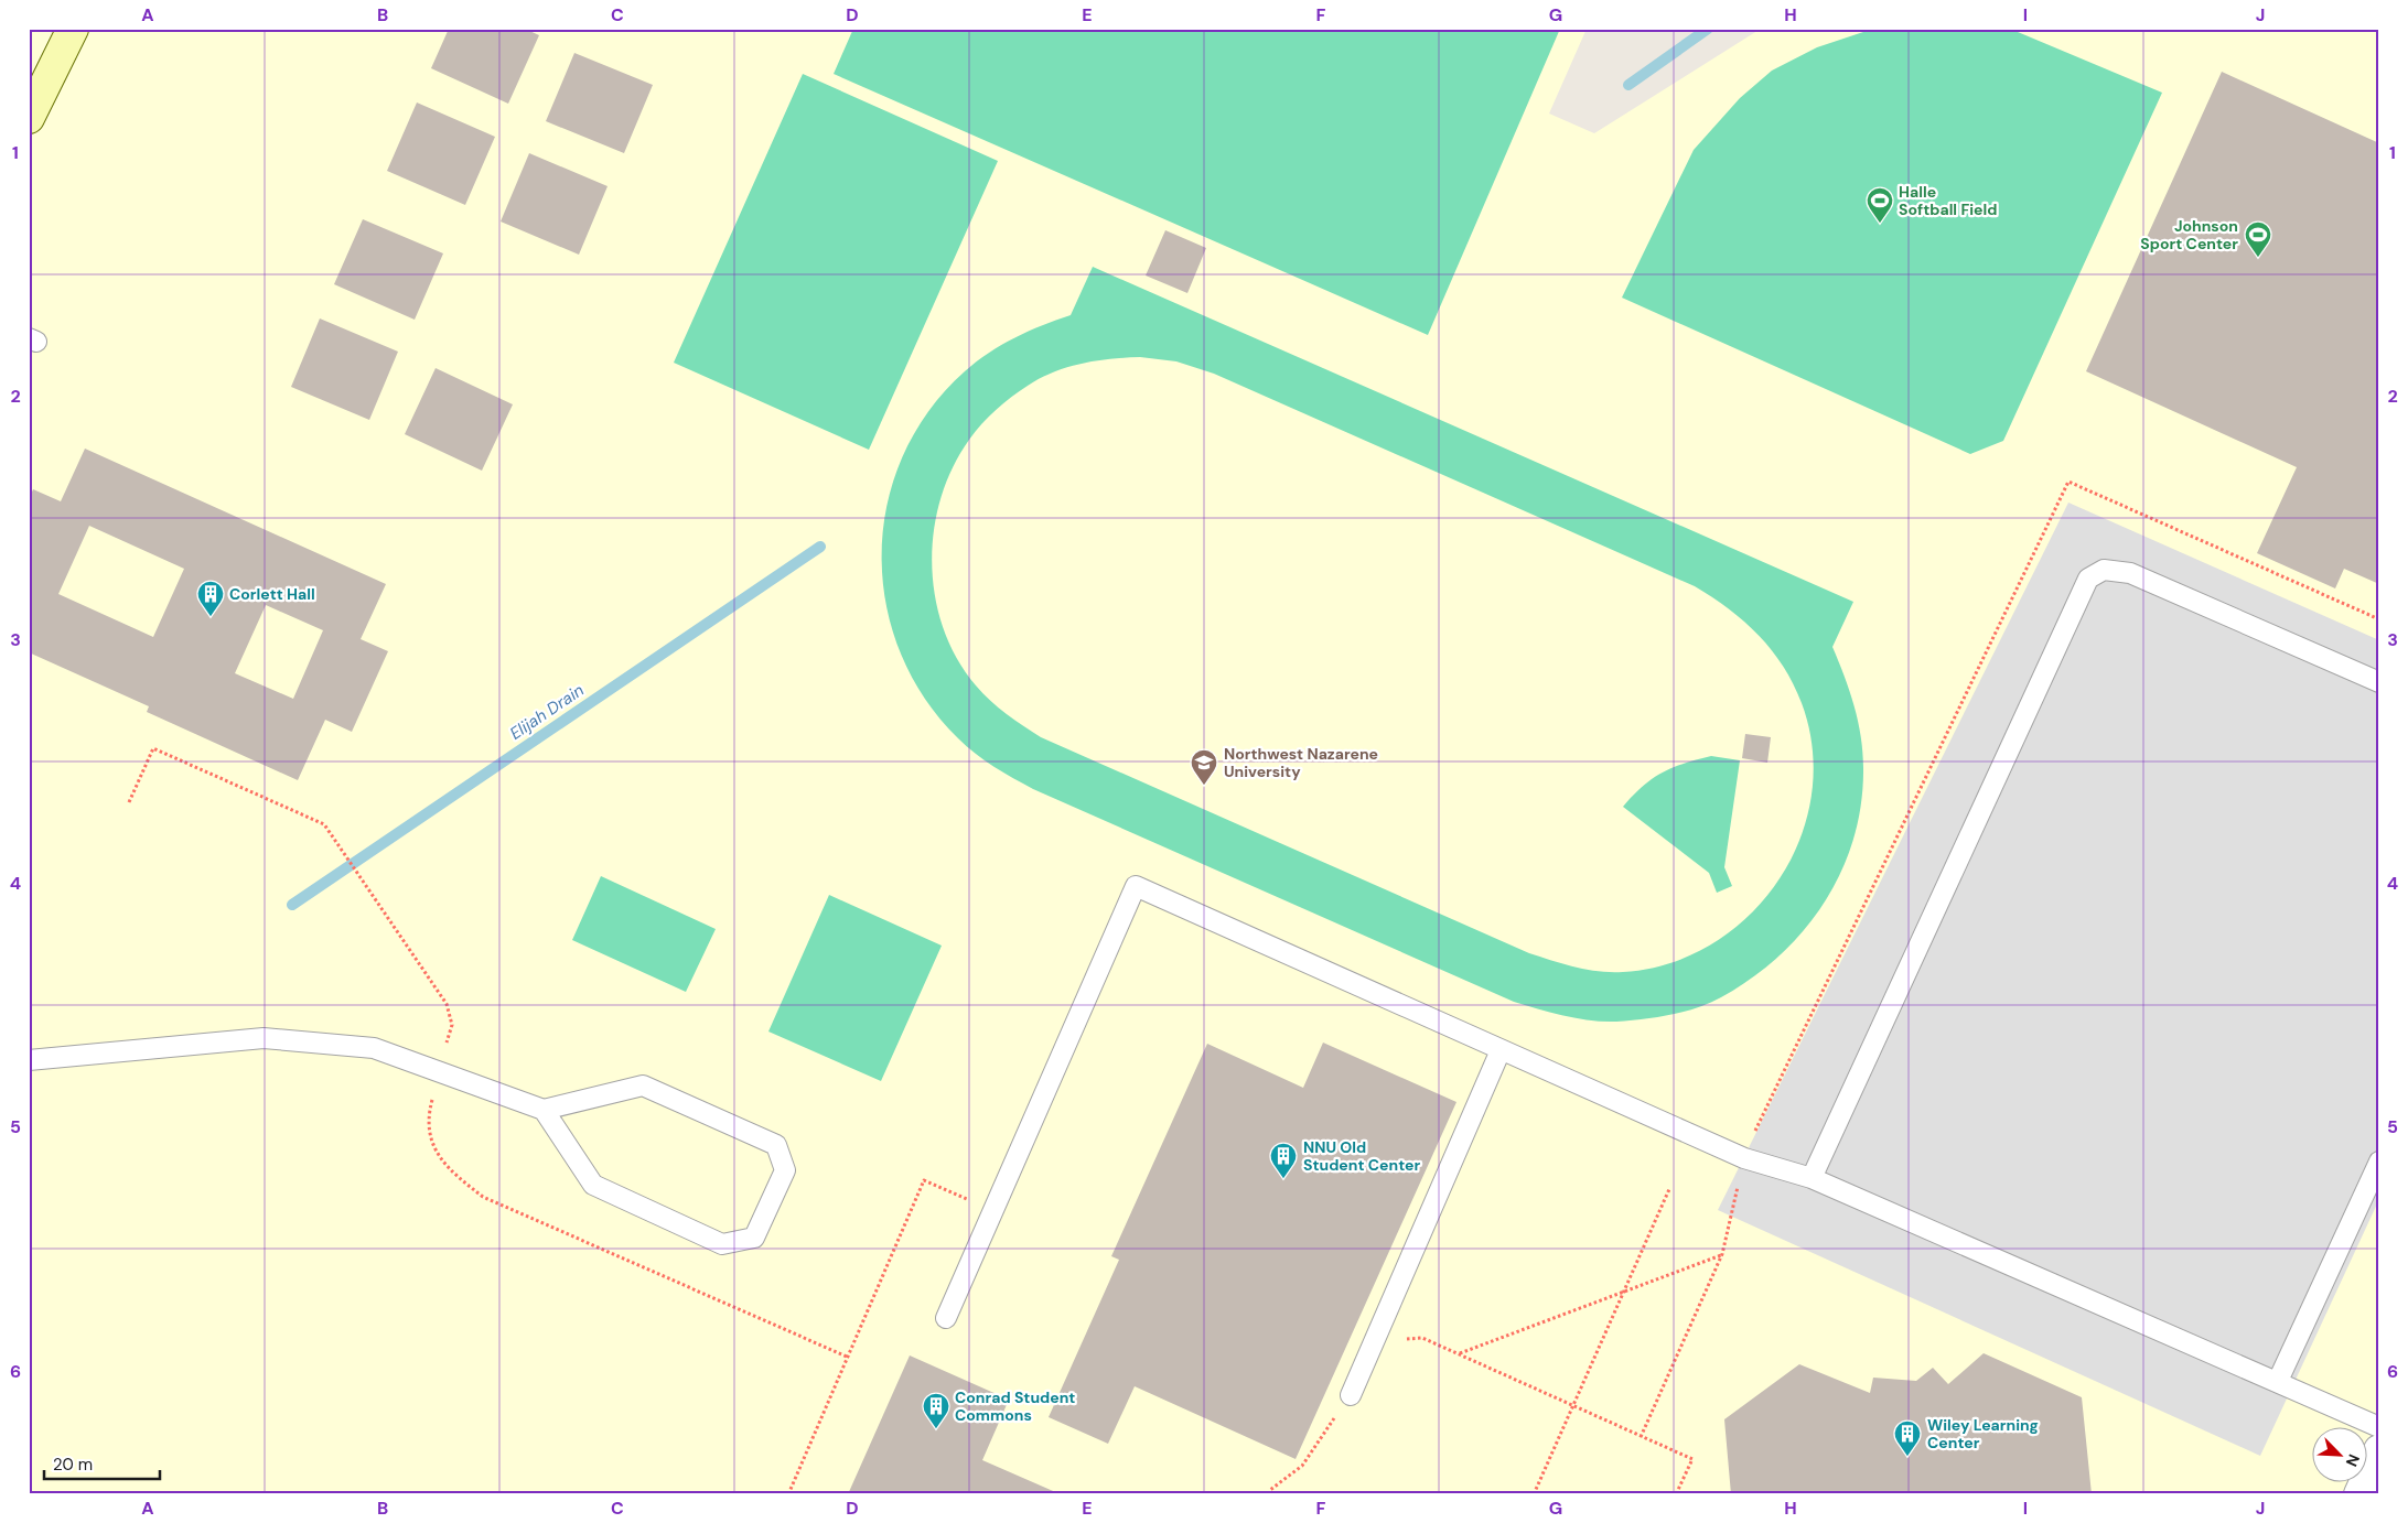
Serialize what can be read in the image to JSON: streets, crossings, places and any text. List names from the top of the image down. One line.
{"water":["Elijah Drain"],"places":{"sports":["Halle Softball Field","Johnson Sport Center"],"building":["Corlett Hall","NNU Old Student Center","Conrad Student Commons","Wiley Learning Center"],"school or university":["Northwest Nazarene University"]},"scale_bar":"20 m","north":"bottom right","grid":{"columns":["A","B","C","D","E","F","G","H","I","J"],"rows":["1","2","3","4","5","6"]}}
